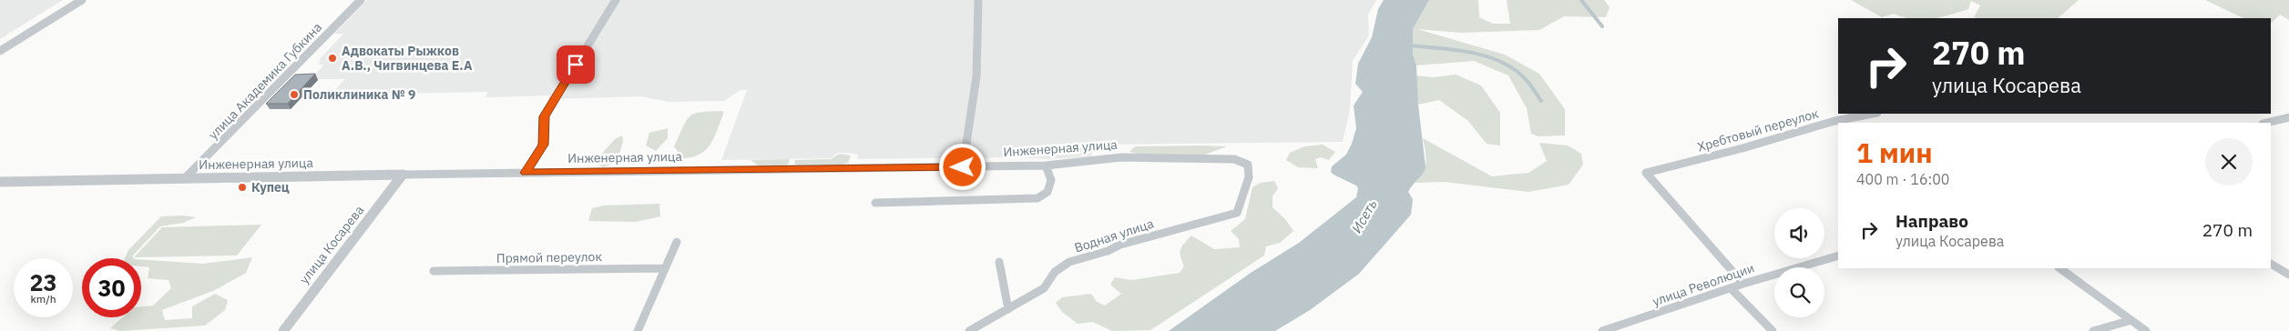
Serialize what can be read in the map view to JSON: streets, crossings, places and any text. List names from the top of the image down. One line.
{"streets":{"street":["улица Академика Губкина","Хребтовый переулок","Инженерная улица","Водная улица","улица Косарева","Прямой переулок","улица Революции"]},"crossings":[["улица Академика Губкина","Инженерная улица"],["Хребтовый переулок","улица Революции"],["Инженерная улица","Водная улица"],["Инженерная улица","улица Косарева"]],"water":["Исеть"],"places":["Адвокаты Рыжков А.В., Чигвинцева Е.А","Поликлиника № 9","Купец"],"page":{"turn":["270 m","улица Косарева"],"heading":["1 мин","400 m · 16:00"],"list":[{"name":"Направо","note":"улица Косарева","value":"270 m"}],"speed":"23 km/h","limit":"30"}}
